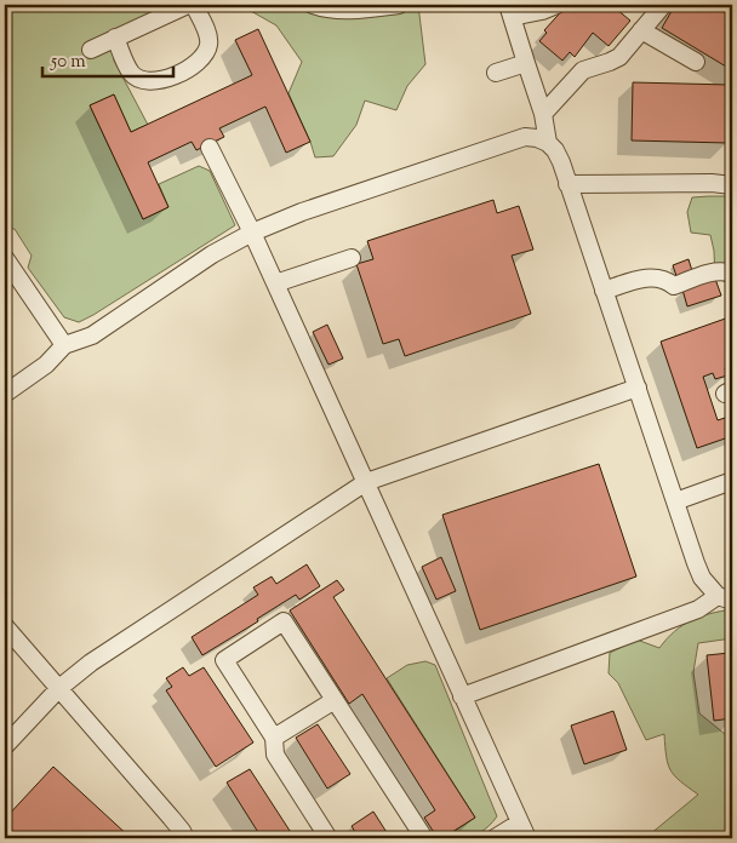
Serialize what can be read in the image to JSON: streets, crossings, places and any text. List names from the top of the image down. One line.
{"scale_bar":"50 m"}
